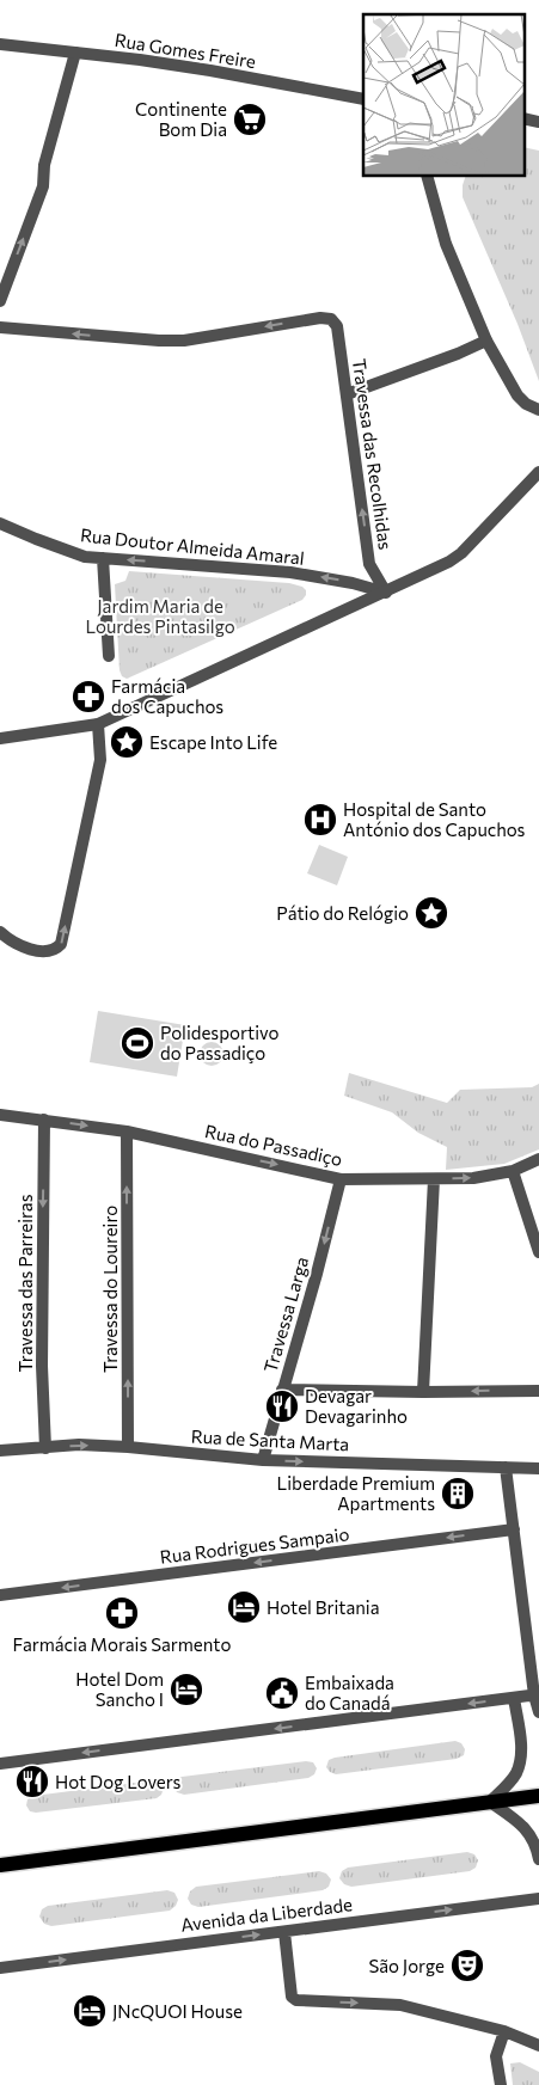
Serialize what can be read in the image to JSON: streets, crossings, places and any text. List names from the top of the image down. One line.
{"streets":{"street":["Rua Gomes Freire","Travessa das Recolhidas","Rua Doutor Almeida Amaral","Rua do Passadiço","Travessa das Parreiras","Travessa do Loureiro","Travessa Larga","Rua de Santa Marta","Rua Rodrigues Sampaio","Avenida da Liberdade"]},"crossings":[["Travessa das Recolhidas","Rua Doutor Almeida Amaral"],["Rua do Passadiço","Travessa das Parreiras"],["Rua do Passadiço","Travessa do Loureiro"],["Rua do Passadiço","Travessa Larga"],["Travessa das Parreiras","Rua de Santa Marta"],["Travessa do Loureiro","Rua de Santa Marta"],["Travessa Larga","Rua de Santa Marta"]],"one_way":["Rua Doutor Almeida Amaral","Rua do Passadiço","Travessa das Parreiras","Travessa do Loureiro","Travessa Larga","Rua Rodrigues Sampaio","Avenida da Liberdade"],"parks":["Jardim Maria de Lourdes Pintasilgo"],"places":{"supermarket":["Continente Bom Dia"],"pharmacy":["Farmácia dos Capuchos","Farmácia Morais Sarmento"],"place":["Escape Into Life","Pátio do Relógio"],"hospital":["Hospital de Santo António dos Capuchos"],"sports":["Polidesportivo do Passadiço"],"restaurant":["Devagar Devagarinho","Hot Dog Lovers"],"building":["Liberdade Premium Apartments"],"hotel":["Hotel Britania","Hotel Dom Sancho I","JNcQUOI House"],"public building":["Embaixada do Canadá"],"theatre":["São Jorge"]}}
